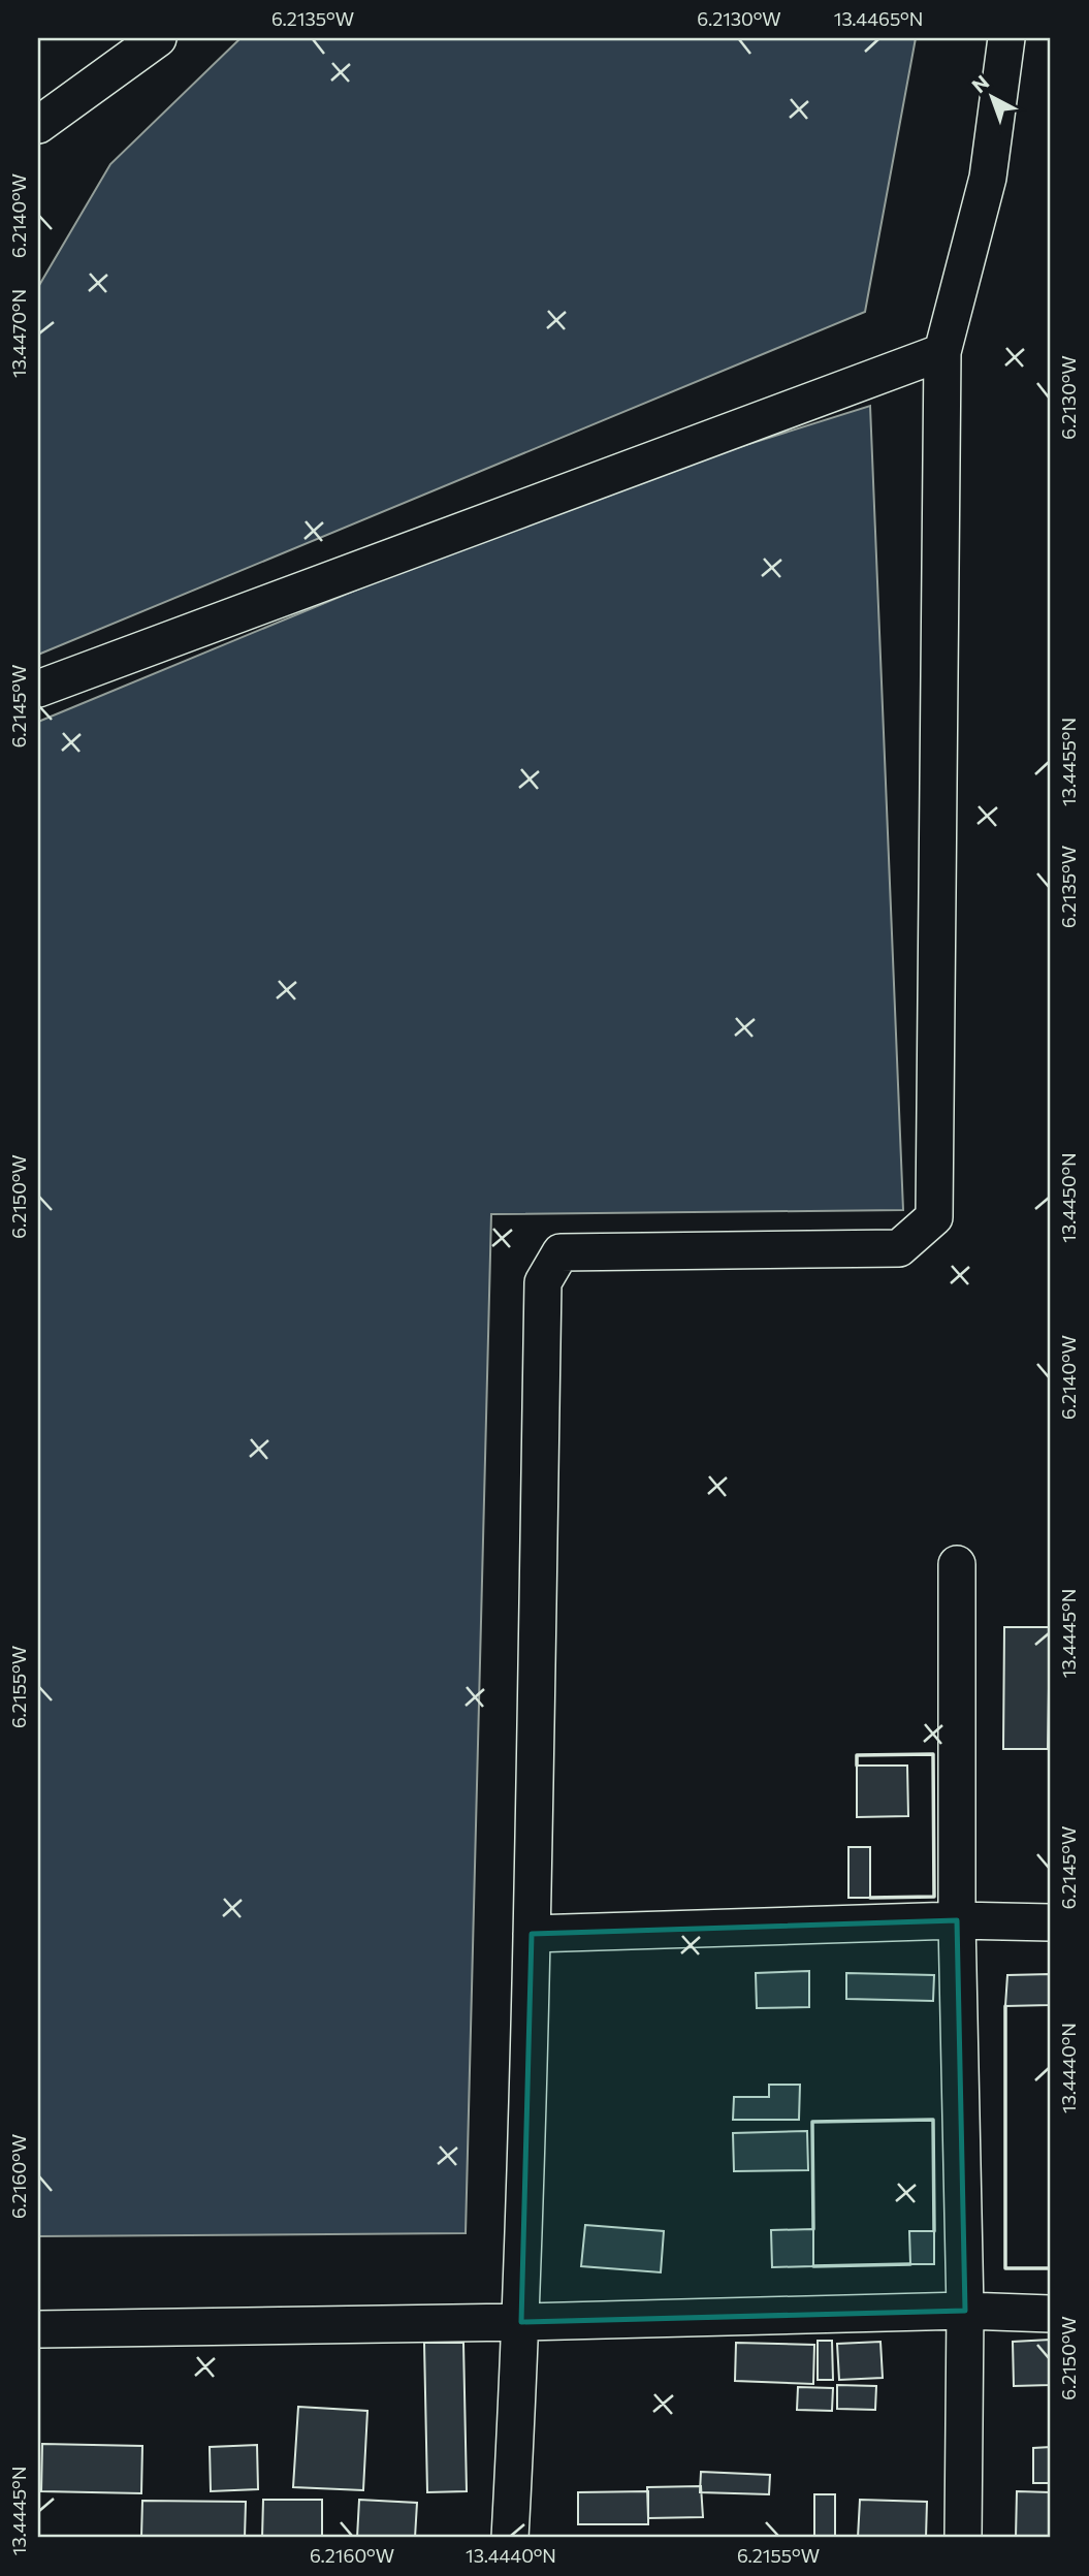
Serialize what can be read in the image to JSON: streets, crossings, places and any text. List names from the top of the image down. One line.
{"north":"top left","coordinates":["6.2135°W","6.2130°W","13.4465°N","6.2140°W","13.4470°N","6.2145°W","13.4455°N","6.2150°W","13.4450°N","13.4445°N","6.2155°W","13.4440°N","6.2160°W"]}
